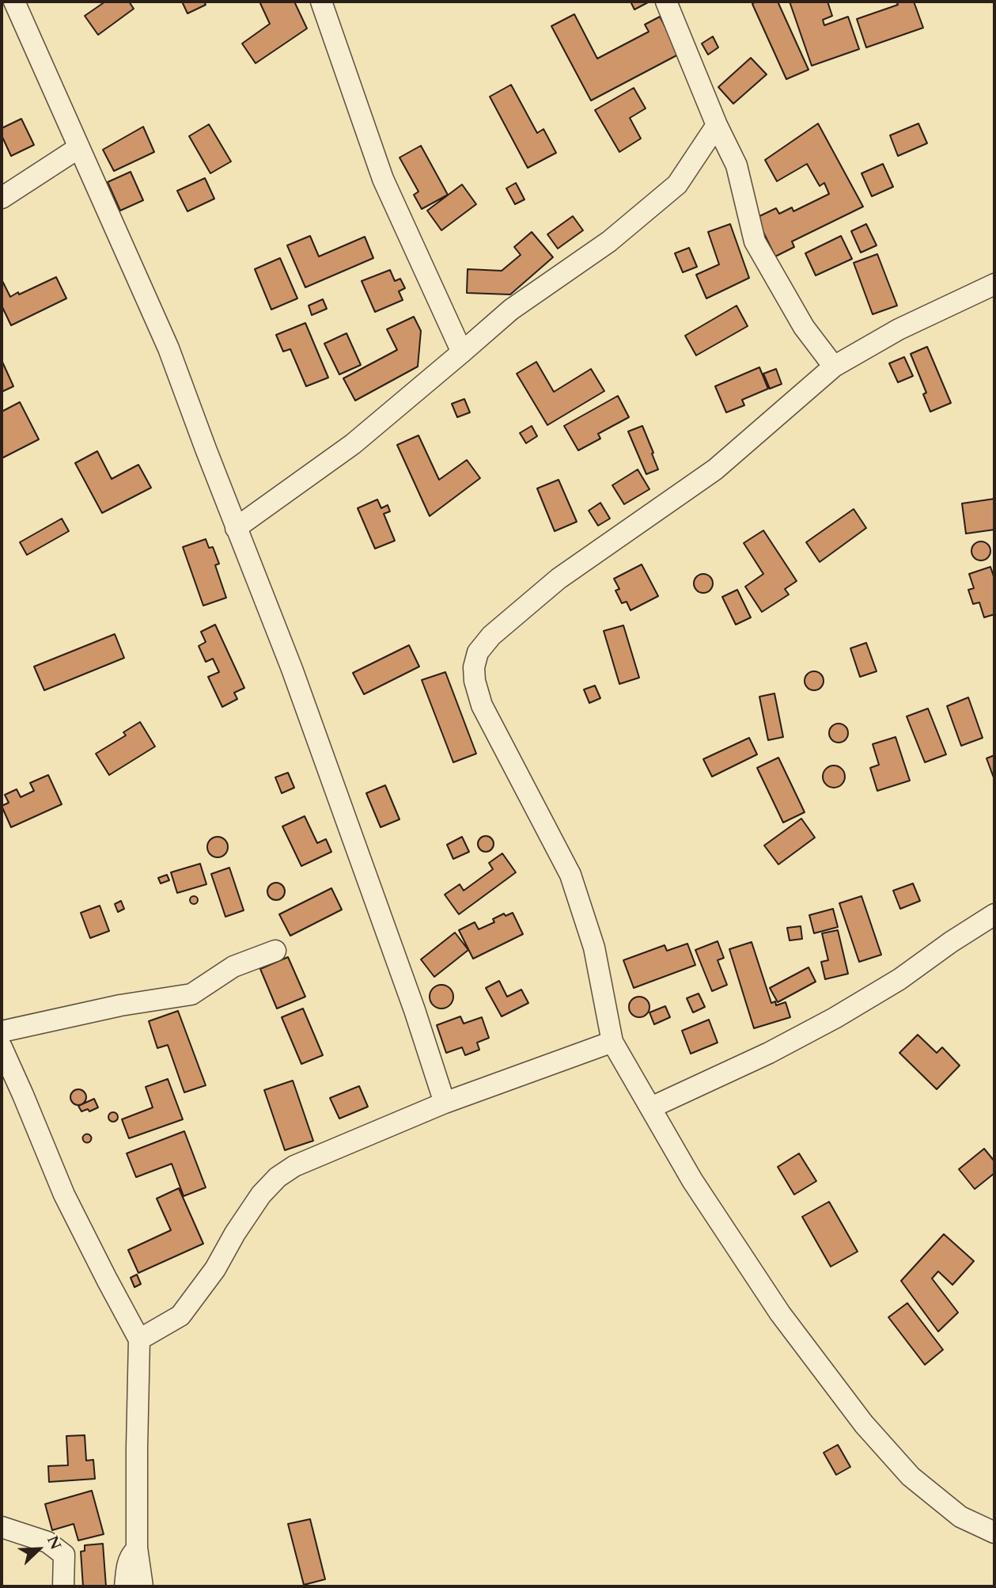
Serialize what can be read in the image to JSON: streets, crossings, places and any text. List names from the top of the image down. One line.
{"north":"top right"}
